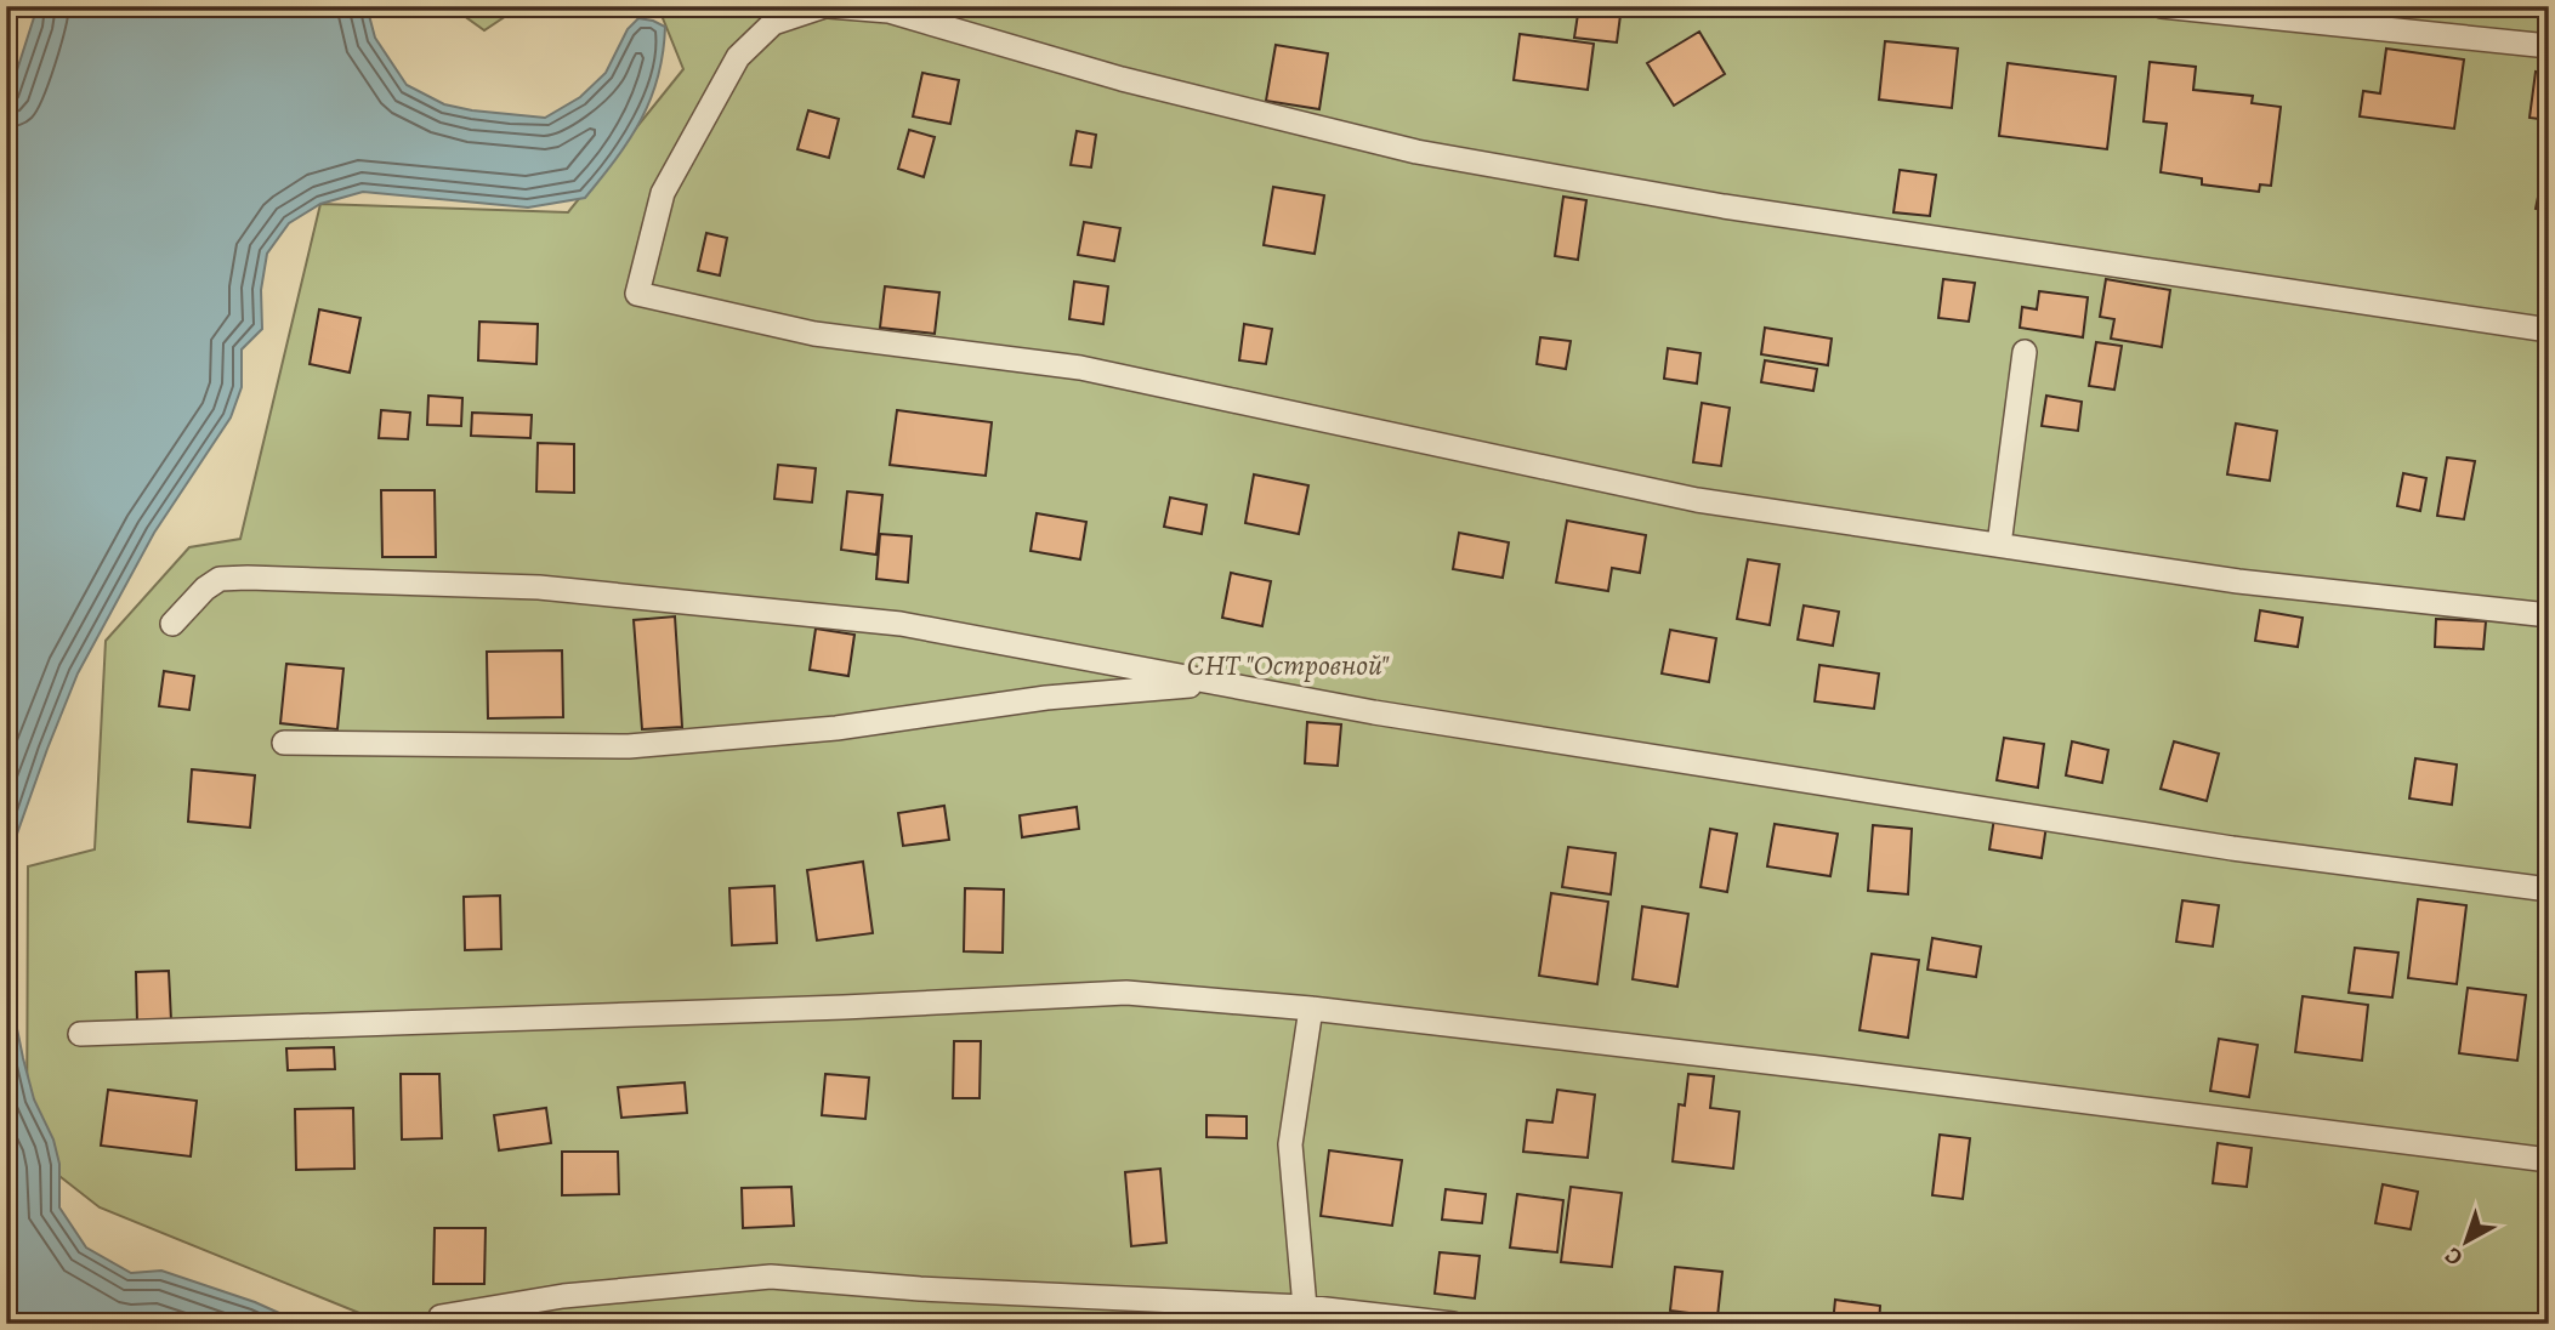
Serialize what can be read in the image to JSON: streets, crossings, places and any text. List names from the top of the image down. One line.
{"parks":["СНТ \"Островной\""],"north":"bottom left"}
